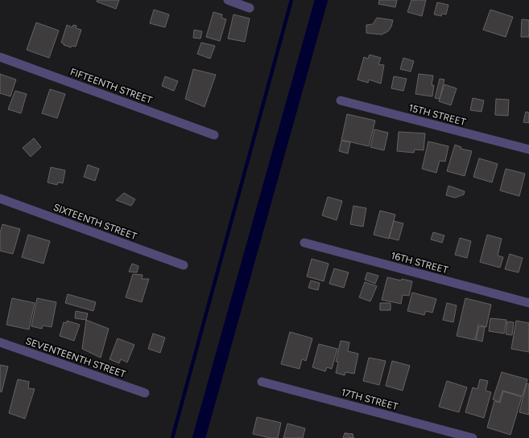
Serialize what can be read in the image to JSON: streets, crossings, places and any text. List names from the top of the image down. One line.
{"streets":{"street":["FIFTEENTH STREET","15TH STREET","SIXTEENTH STREET","16TH STREET","SEVENTEENTH STREET","17TH STREET"]}}
